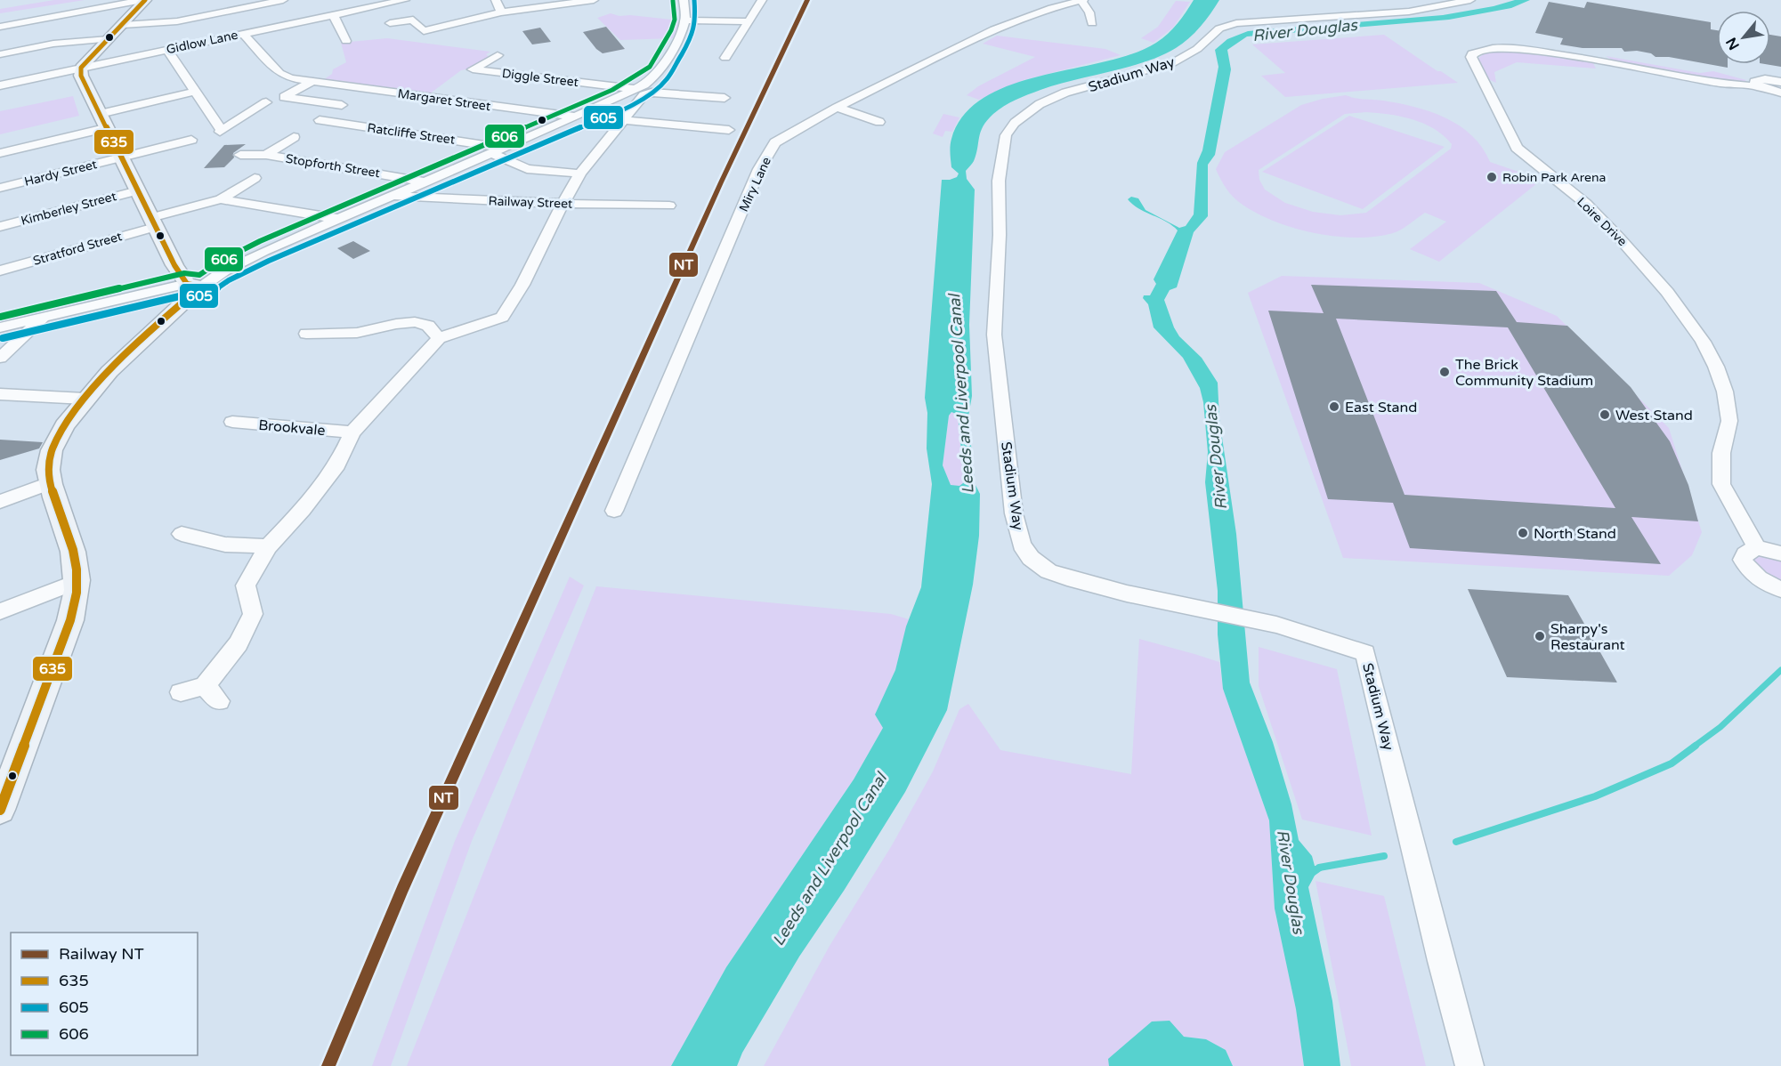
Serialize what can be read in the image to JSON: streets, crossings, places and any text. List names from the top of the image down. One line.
{"streets":{"street":["Gidlow Lane","Stadium Way","Diggle Street","Margaret Street","Ratcliffe Street","Stopforth Street","Hardy Street","Miry Lane","Railway Street","Kimberley Street","Loire Drive","Stratford Street","Brookvale"]},"crossings":[["Gidlow Lane","Margaret Street"]],"water":["River Douglas","Leeds and Liverpool Canal"],"places":["Robin Park Arena","The Brick Community Stadium","East Stand","West Stand","North Stand","Sharpy's Restaurant"],"lines":["rail line NT","transit line 635","transit line 605","transit line 606"],"legend":["Railway NT","635","605","606"],"north":"bottom left"}
